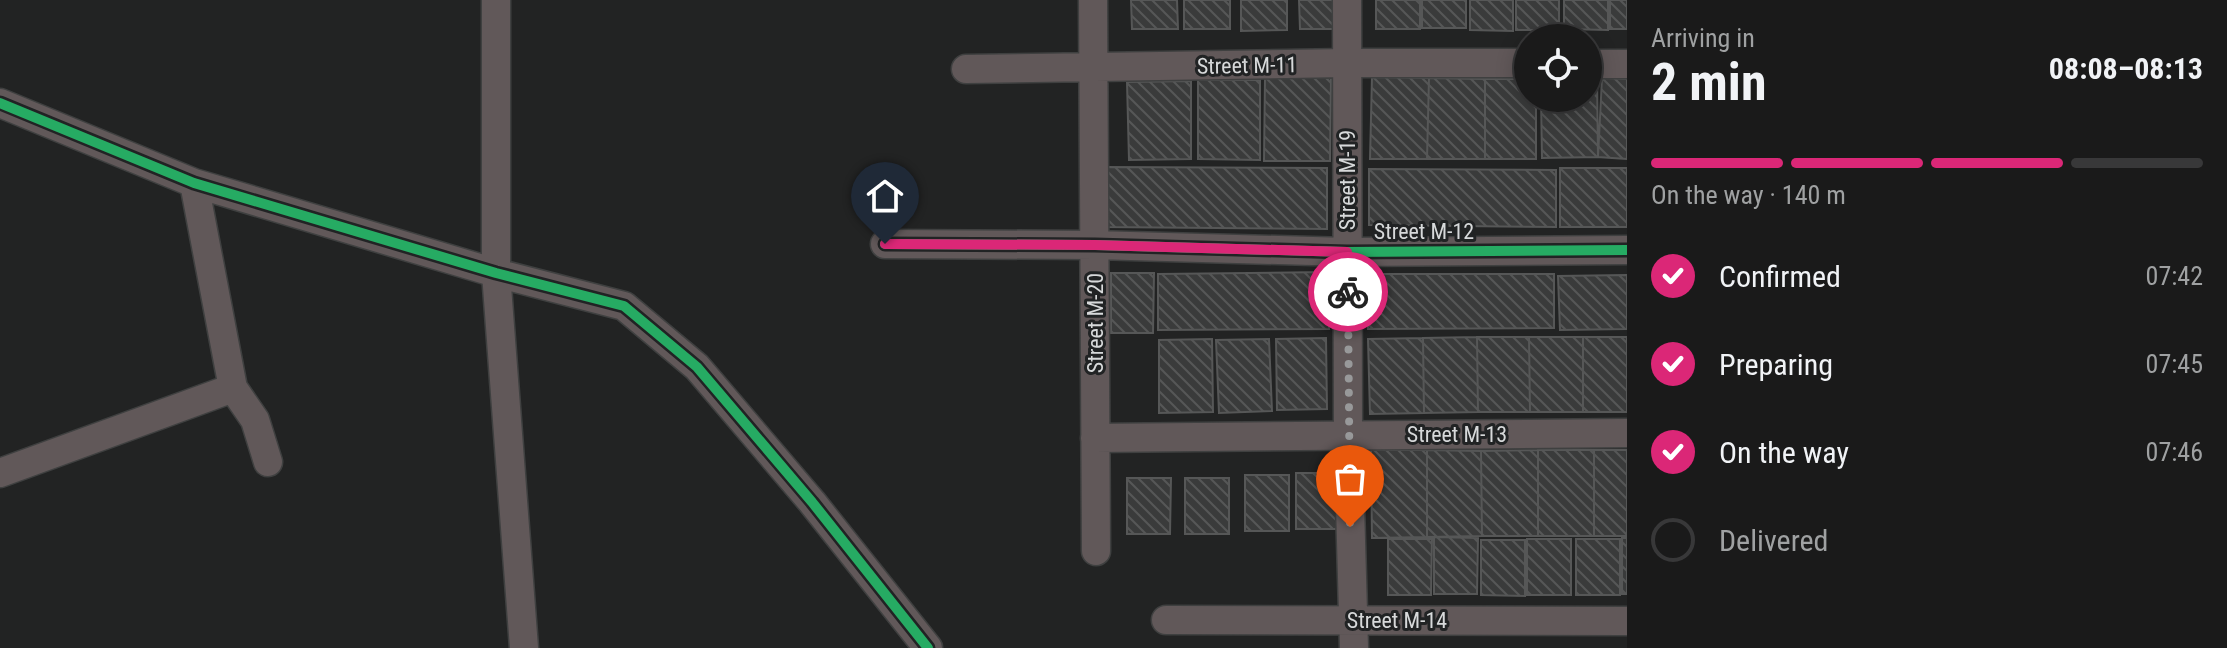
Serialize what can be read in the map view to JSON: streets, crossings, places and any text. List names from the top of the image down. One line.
{"streets":{"street":["Street M-11","Street M-19","Street M-12","Street M-20","Street M-13","Street M-14"]},"crossings":[["Street M-11","Street M-19"],["Street M-11","Street M-20"],["Street M-19","Street M-12"],["Street M-19","Street M-13"],["Street M-19","Street M-14"],["Street M-12","Street M-20"],["Street M-20","Street M-13"]],"page":{"heading":["2 min","Arriving in","08:08–08:13"],"bar":"On the way · 140 m","list":[["Confirmed","07:42"],["Preparing","07:45"],["On the way","07:46"],"Delivered"]}}
